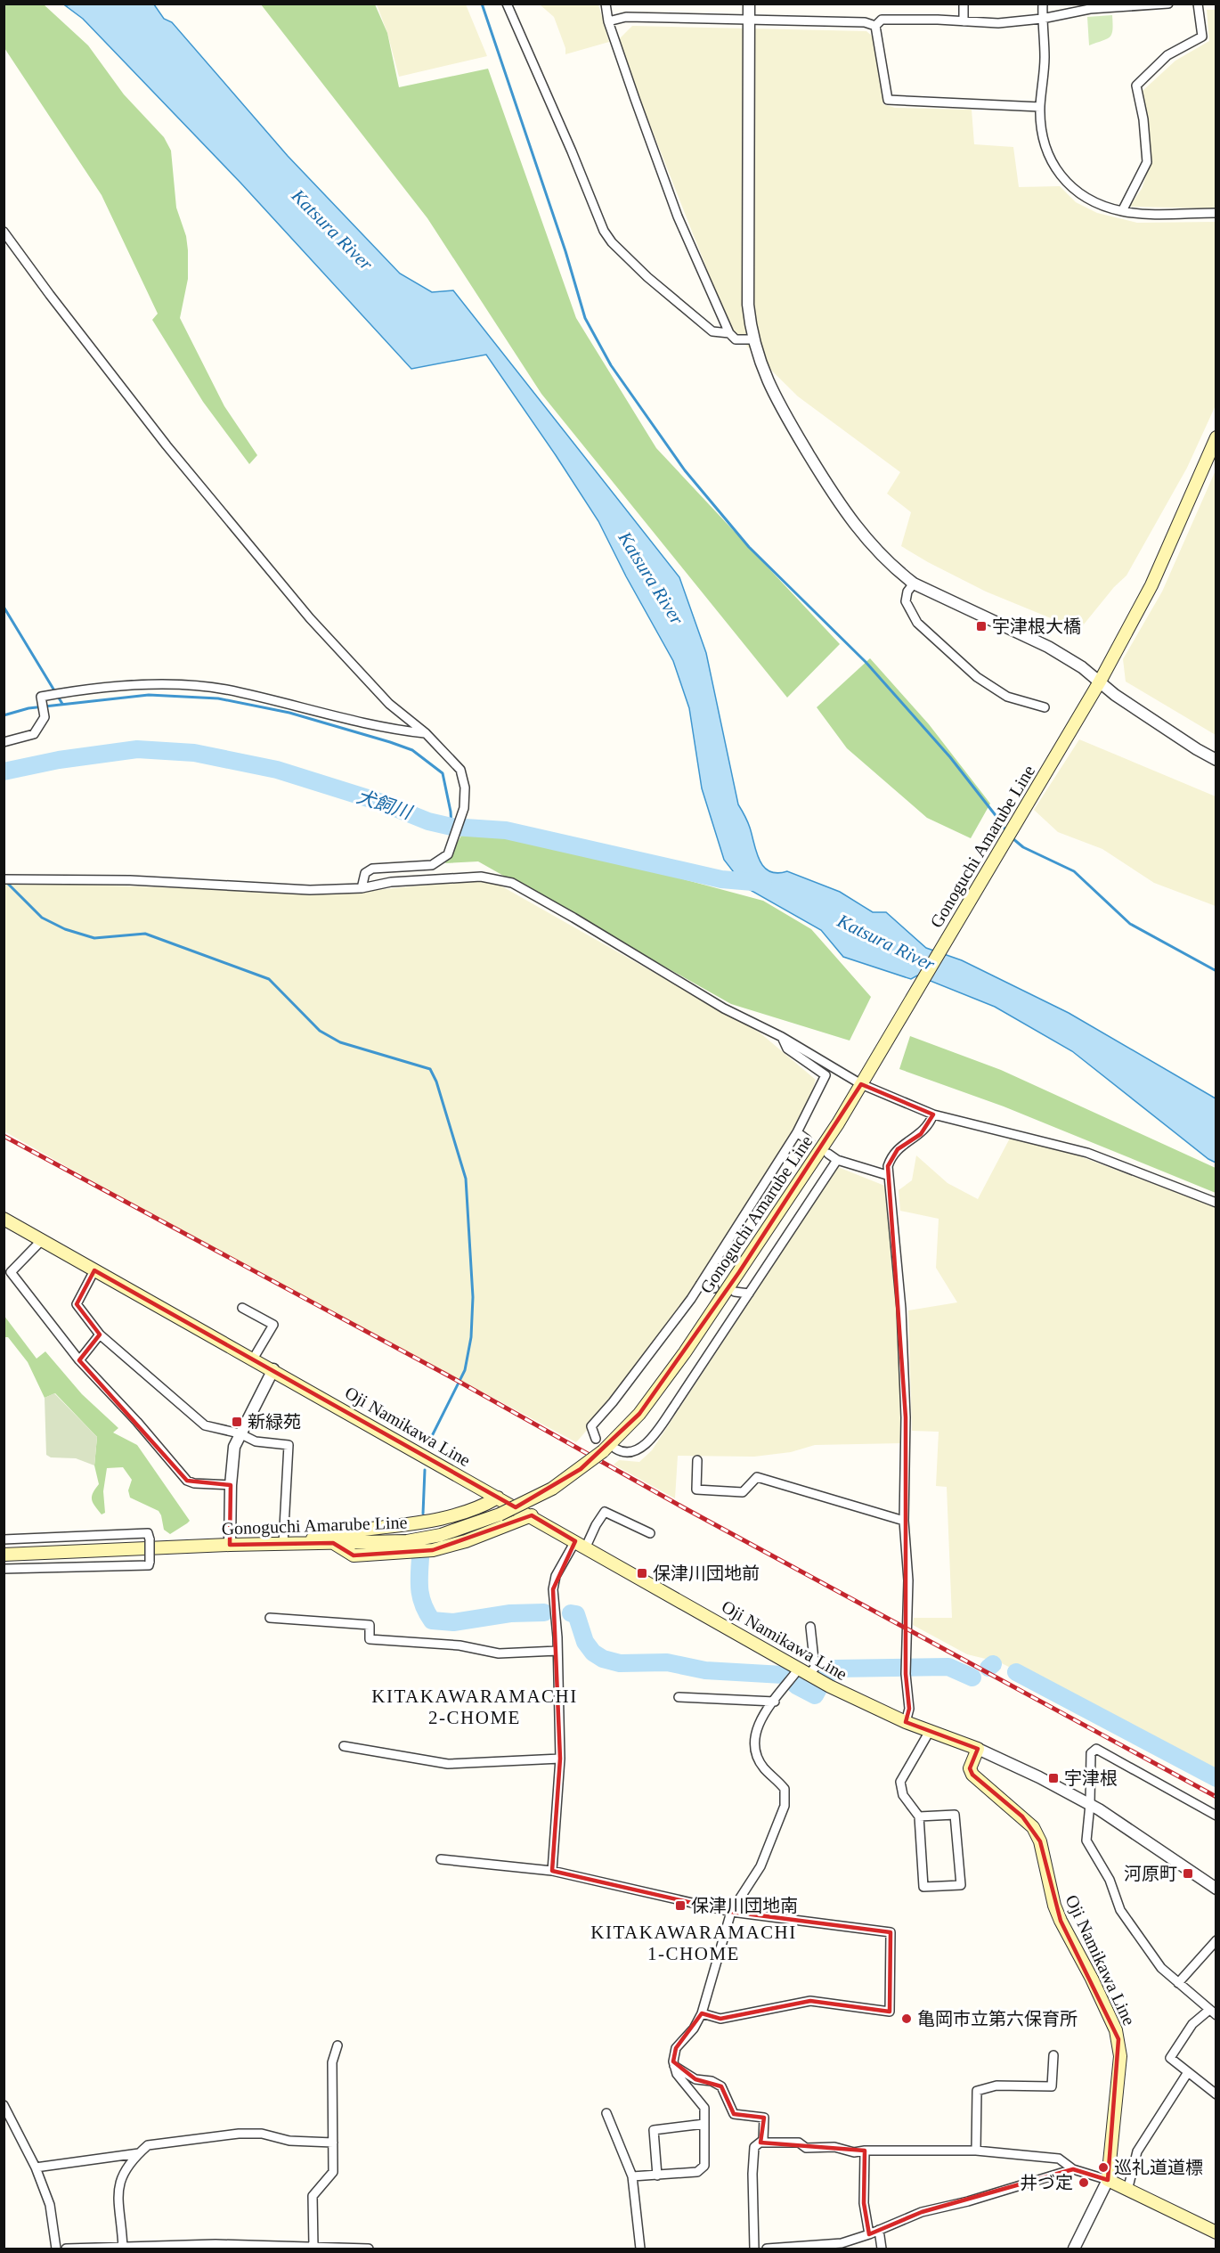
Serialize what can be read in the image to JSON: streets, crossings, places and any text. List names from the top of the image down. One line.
{"streets":{"main road":["Gonoguchi Amarube Line","Oji Namikawa Line"]},"districts":["KITAKAWARAMACHI 2-CHOME","KITAKAWARAMACHI 1-CHOME"],"water":["Katsura River","犬飼川"],"places":{"transit":["宇津根大橋","新緑苑","保津川団地前","宇津根","河原町","保津川団地南"],"other":["亀岡市立第六保育所","巡礼道道標","井づ定"]}}
